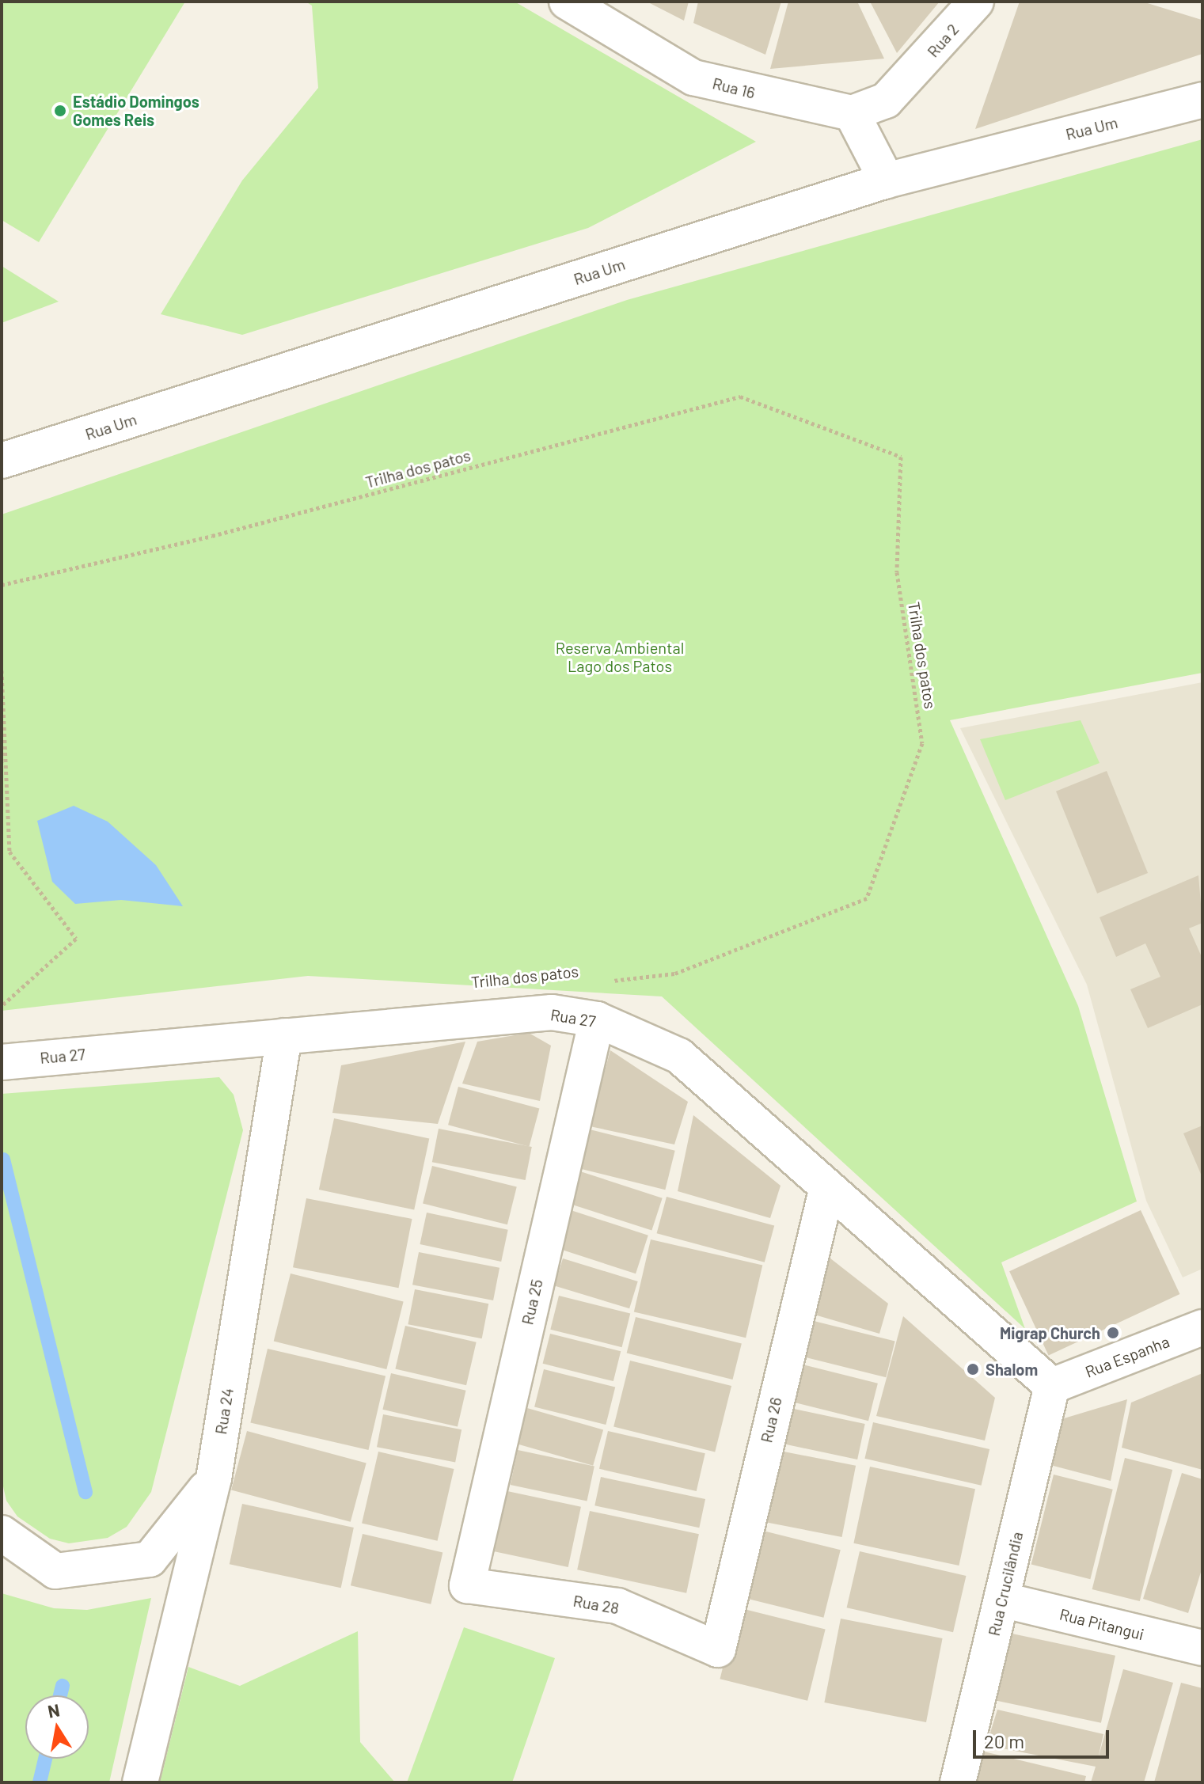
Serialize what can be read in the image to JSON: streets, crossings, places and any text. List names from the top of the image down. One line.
{"streets":{"street":["Rua 2","Rua 16","Rua Um","Rua 27","Rua 25","Rua Espanha","Rua 24","Rua 26","Rua Crucilândia","Rua 28","Rua Pitangui"],"path":["Trilha dos patos"]},"crossings":[["Rua 2","Rua 16"],["Rua 27","Rua 25"],["Rua 27","Rua Espanha"],["Rua 27","Rua 24"],["Rua 27","Rua 26"],["Rua 27","Rua Crucilândia"],["Rua 25","Rua 28"],["Rua Espanha","Rua Crucilândia"],["Rua 26","Rua 28"],["Rua Crucilândia","Rua Pitangui"]],"parks":["Reserva Ambiental Lago dos Patos"],"places":["Estádio Domingos Gomes Reis","Migrap Church","Shalom"],"scale_bar":"20 m","north":"top"}
